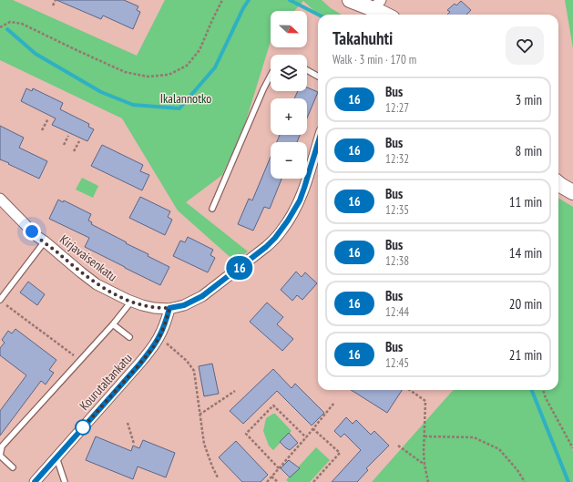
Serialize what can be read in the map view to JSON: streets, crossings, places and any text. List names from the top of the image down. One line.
{"streets":{"street":["Kirjavaisenkatu","Kourutaltankatu"]},"crossings":[["Kirjavaisenkatu","Kourutaltankatu"]],"parks":["Ikalannotko"],"lines":["bus line 16"],"north":"right","page":{"on_map":"16","map_buttons":["+","−"],"heading":["Takahuhti","Walk · 3 min · 170 m"],"list":[{"mark":"16","name":"Bus","note":"12:27","value":"3 min"},{"mark":"16","name":"Bus","note":"12:32","value":"8 min"},{"mark":"16","name":"Bus","note":"12:35","value":"11 min"},{"mark":"16","name":"Bus","note":"12:38","value":"14 min"},{"mark":"16","name":"Bus","note":"12:44","value":"20 min"},{"mark":"16","name":"Bus","note":"12:45","value":"21 min"}]}}
